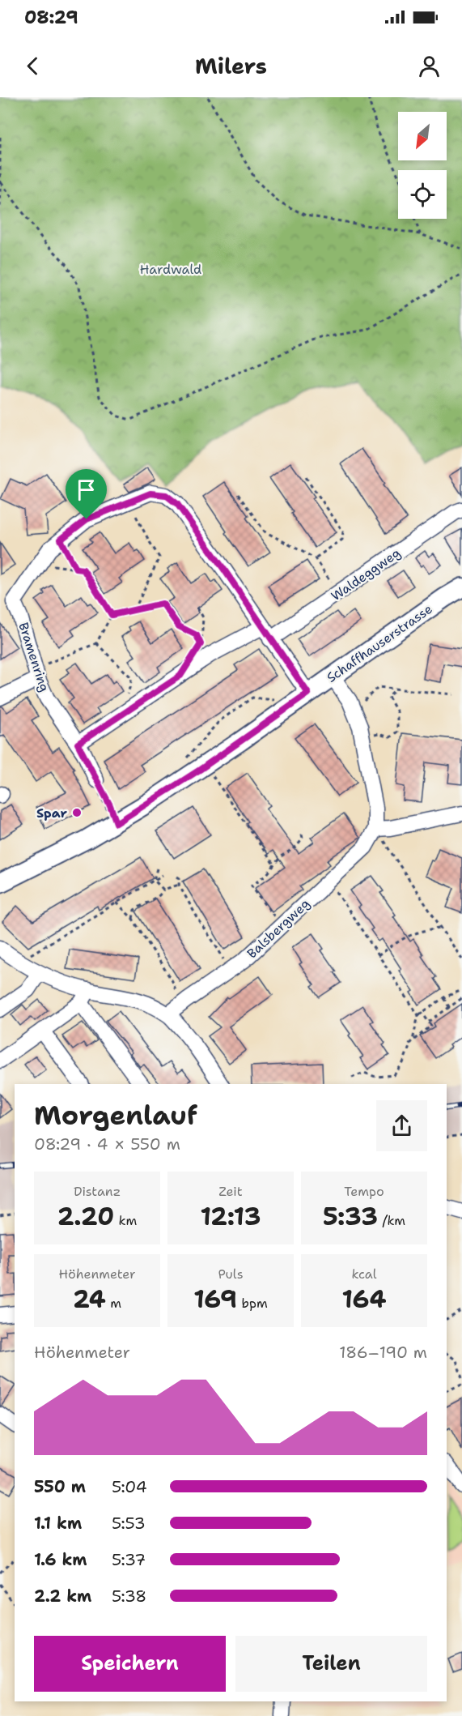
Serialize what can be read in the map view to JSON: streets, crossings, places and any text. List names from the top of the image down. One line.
{"streets":{"main road":["Schaffhauserstrasse"],"street":["Waldeggweg","Bramenring","Balsbergweg"]},"crossings":[["Waldeggweg","Bramenring"],["Schaffhauserstrasse","Bramenring"]],"parks":["Hardwald"],"places":["Spar"],"north":"bottom left","page":{"status":"08:29","header":"Milers","heading":["Morgenlauf","08:29 · 4 × 550 m"],"stats":[["Distanz","2.20 km"],["Zeit","12:13"],["Tempo","5:33 /km"],["Höhenmeter","24 m"],["Puls","169 bpm"],["kcal","164"]],"chart":["Höhenmeter","186–190 m"],"list":[{"name":"550 m","note":"5:04"},{"name":"1.1 km","note":"5:53"},{"name":"1.6 km","note":"5:37"},{"name":"2.2 km","note":"5:38"}],"buttons":["Speichern","Teilen"]}}
